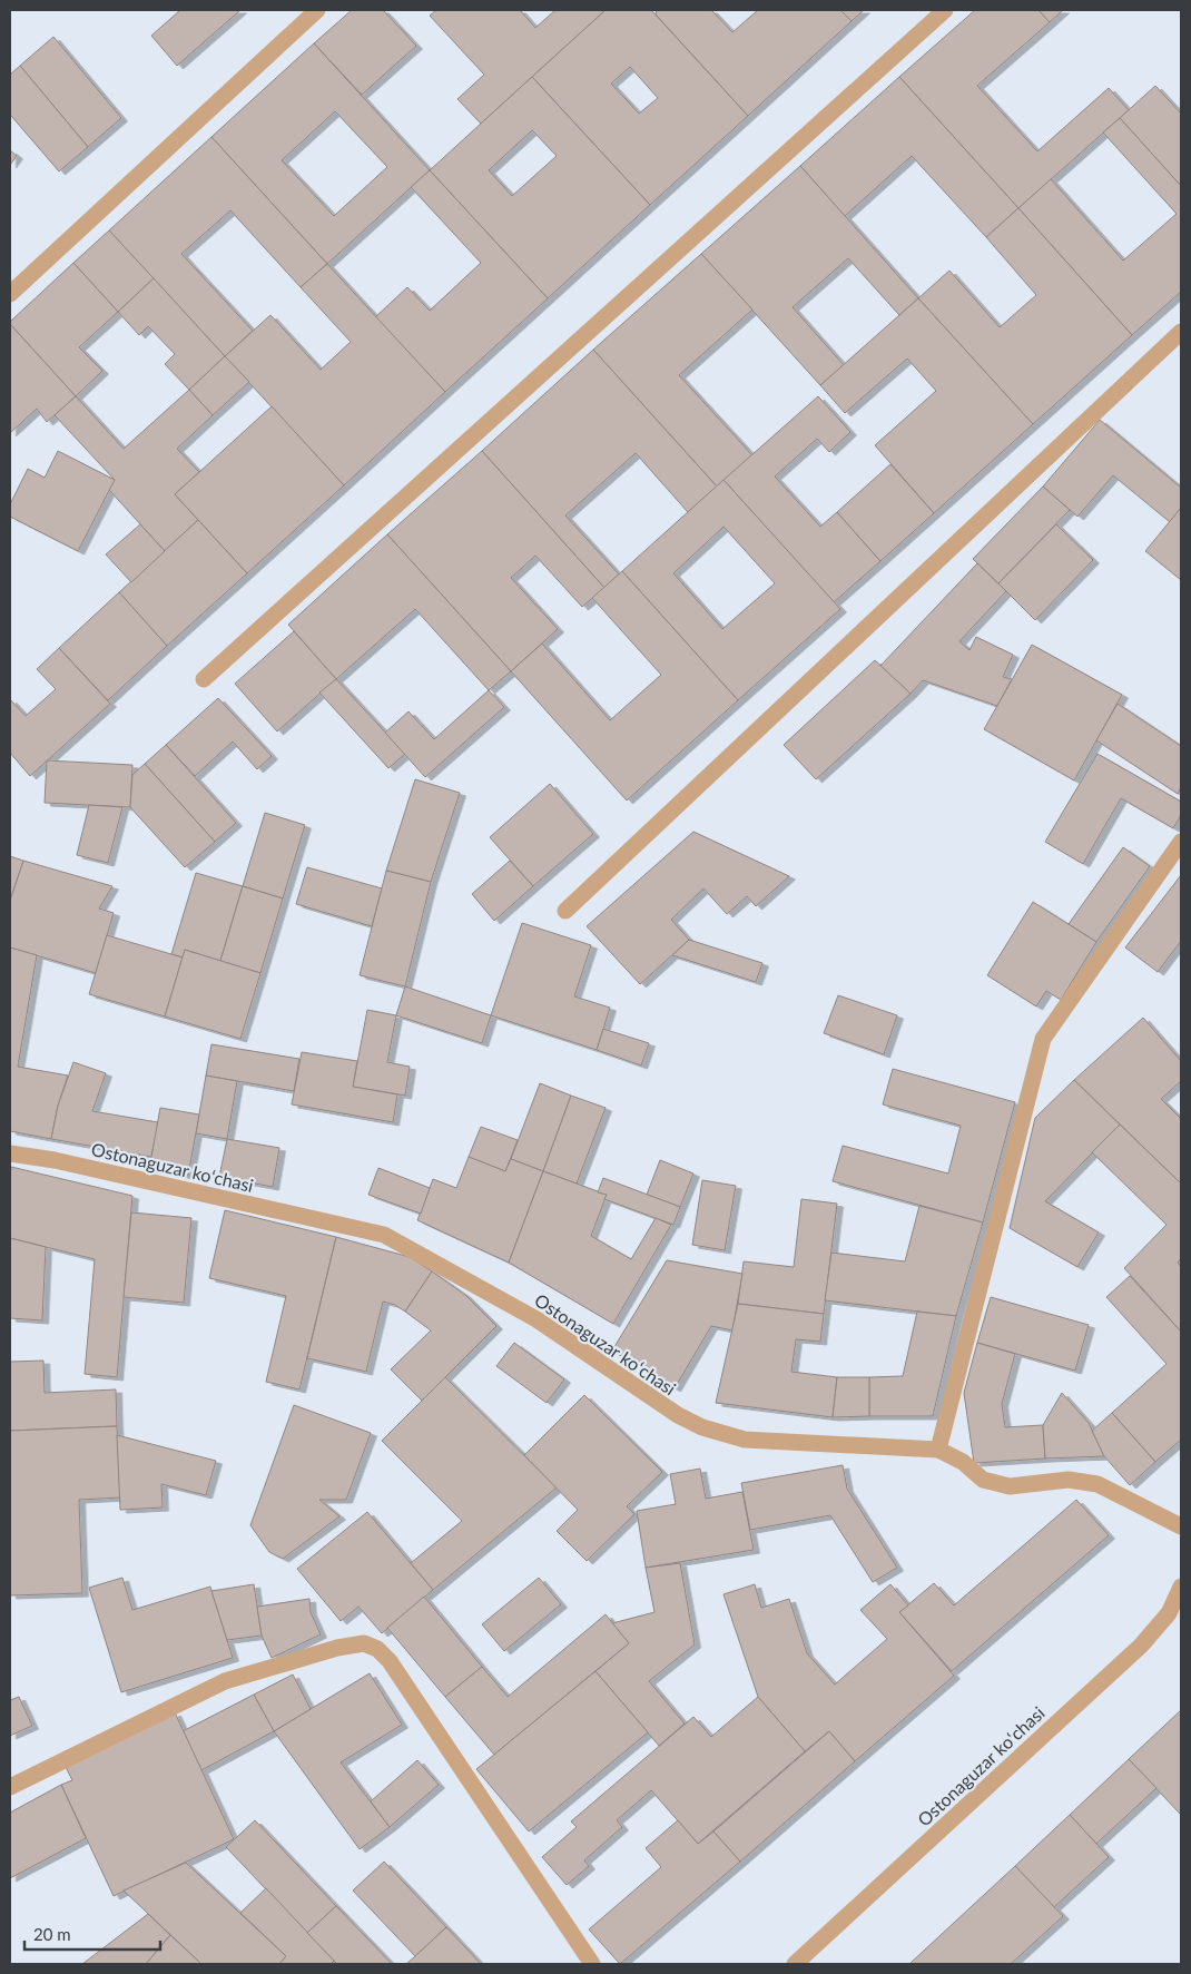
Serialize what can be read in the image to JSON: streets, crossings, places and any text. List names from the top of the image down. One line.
{"streets":{"street":["Ostonaguzar koʻchasi"]},"scale_bar":"20 m"}
